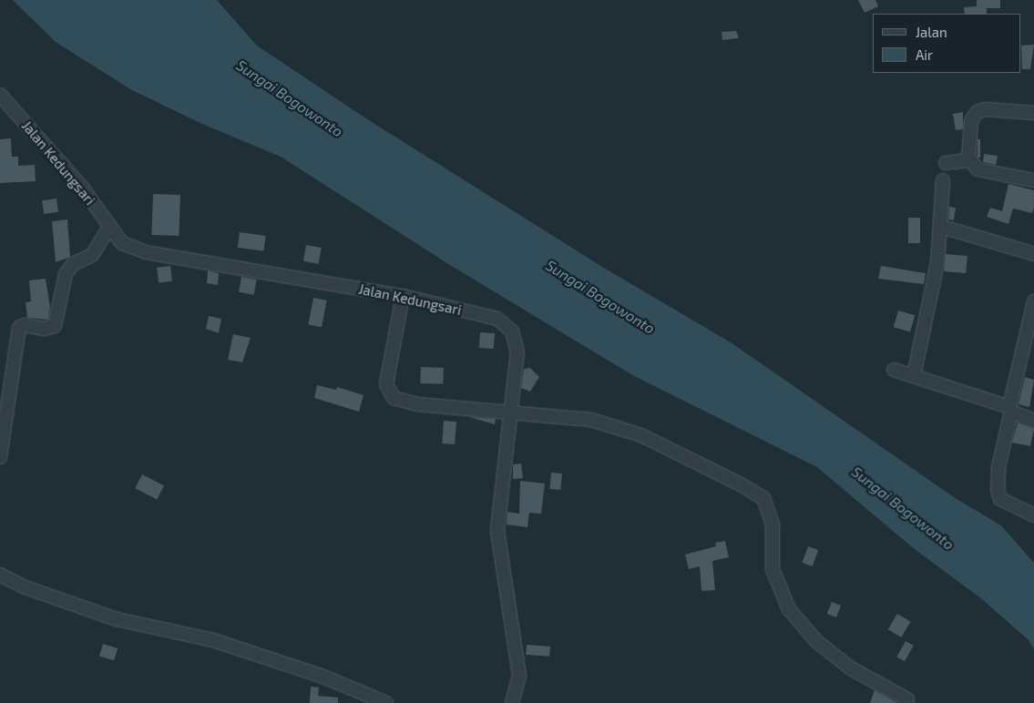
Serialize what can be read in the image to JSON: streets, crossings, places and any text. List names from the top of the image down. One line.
{"streets":{"street":["Jalan Kedungsari"]},"water":["Sungai Bogowonto"],"legend":["Jalan","Air"]}
